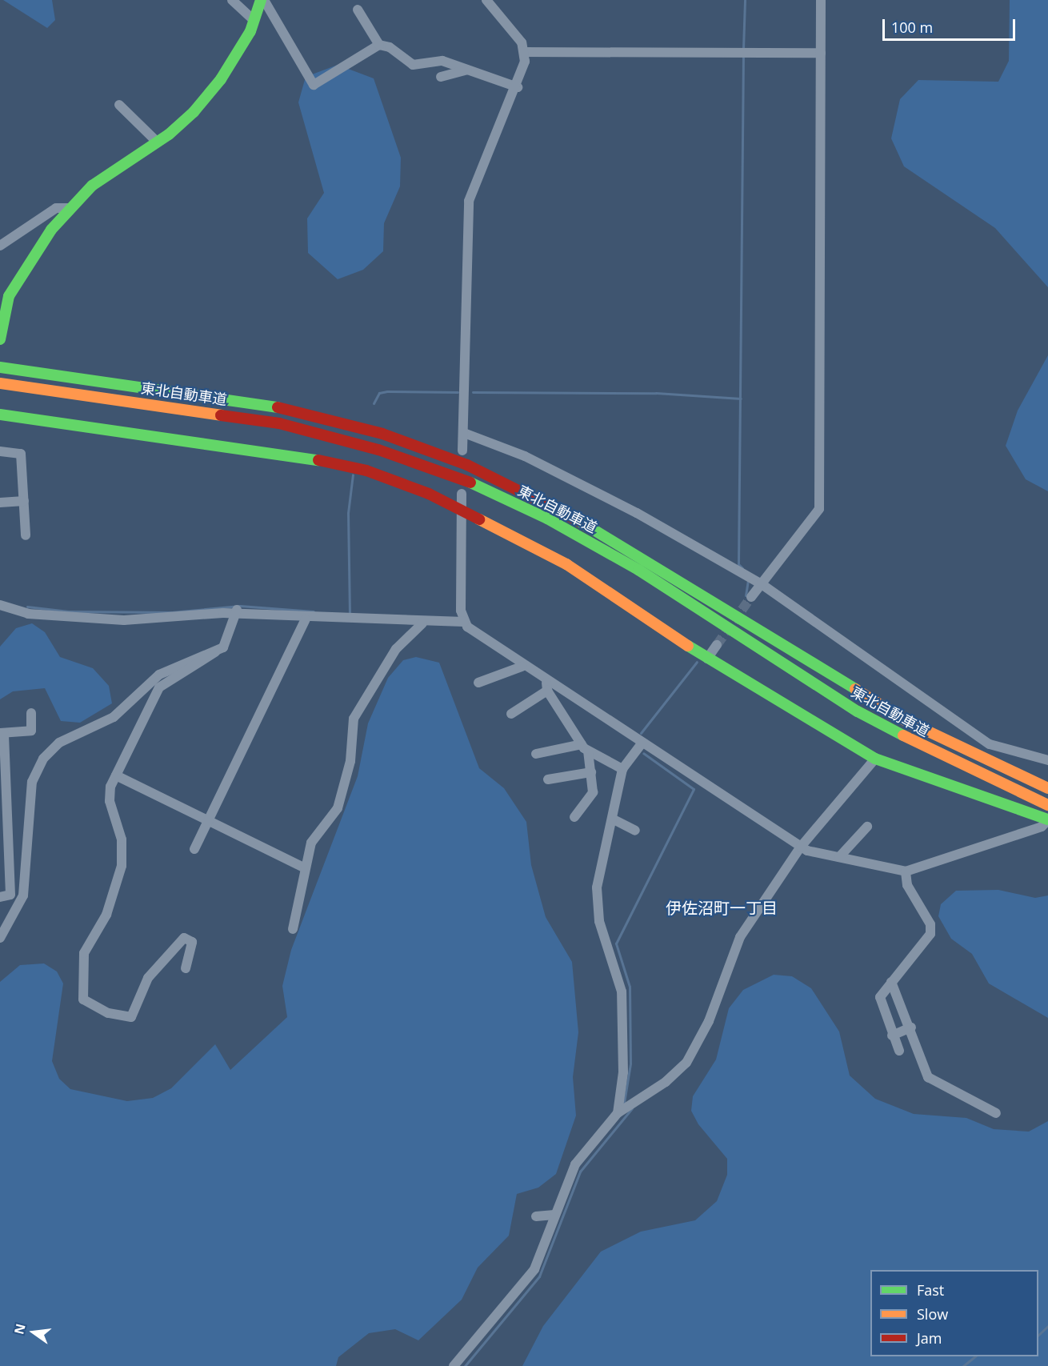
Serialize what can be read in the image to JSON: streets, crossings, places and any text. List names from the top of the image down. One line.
{"streets":{"main road":["東北自動車道"]},"districts":["伊佐沼町一丁目"],"legend":["Fast","Slow","Jam"],"scale_bar":"100 m","north":"left"}
